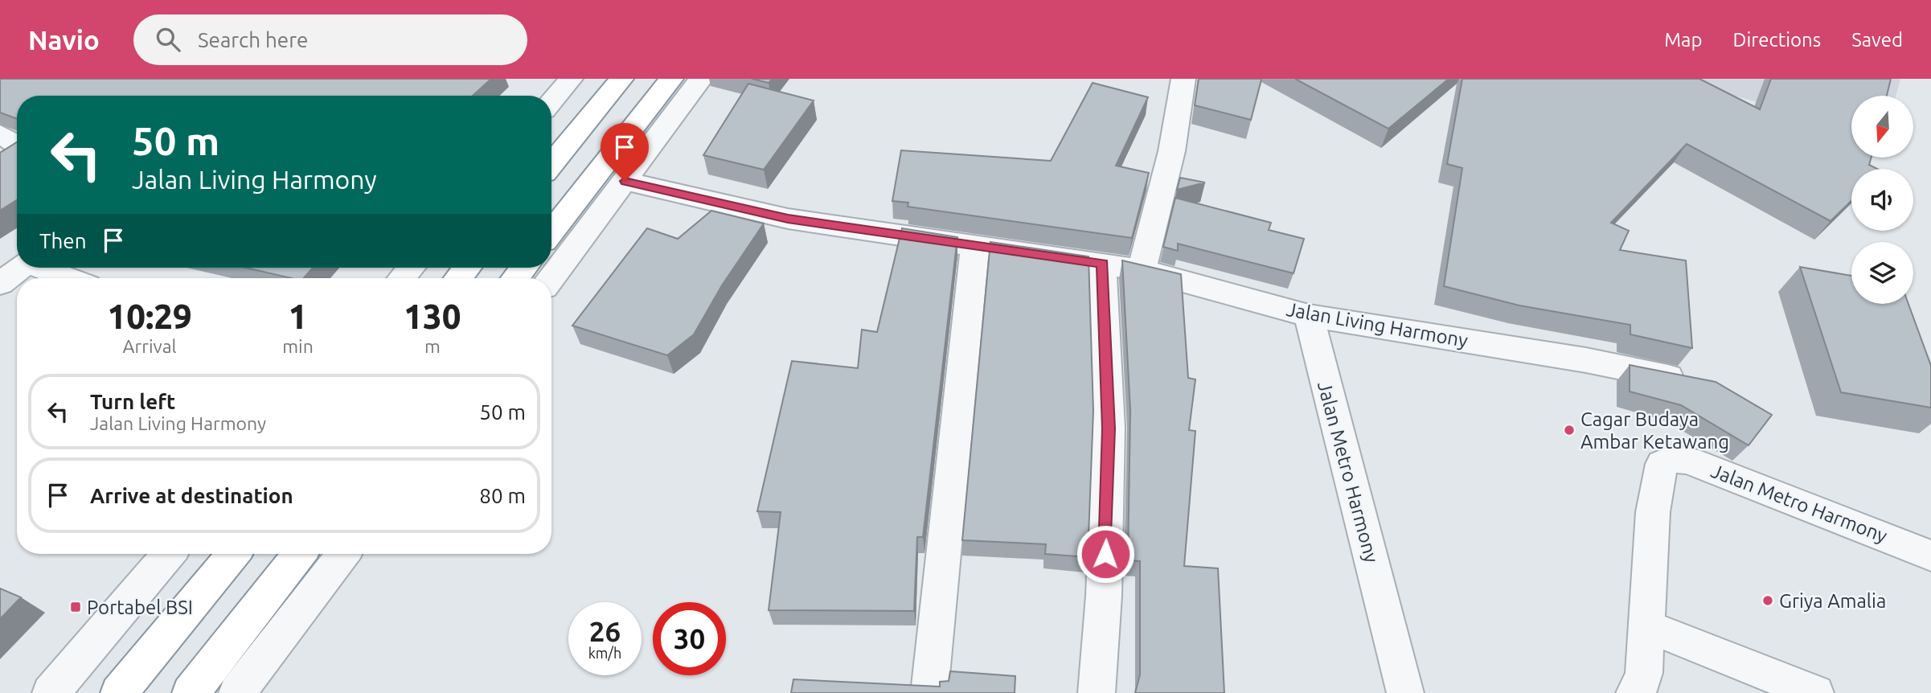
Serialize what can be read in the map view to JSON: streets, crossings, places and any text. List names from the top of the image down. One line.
{"streets":{"street":["Jalan Living Harmony","Jalan Metro Harmony"]},"crossings":[["Jalan Living Harmony","Jalan Metro Harmony"]],"places":{"other":["Cagar Budaya Ambar Ketawang","Griya Amalia"],"transit":["Portabel BSI"]},"north":"bottom","page":{"header":"Navio","search":"Search here","nav":["Map","Directions","Saved"],"turn":["50 m","Jalan Living Harmony"],"then":"Then","eta":["10:29","Arrival","1","min","130","m"],"list":[{"name":"Turn left","note":"Jalan Living Harmony","value":"50 m"},{"name":"Arrive at destination","value":"80 m"}],"speed":"26 km/h","limit":"30"}}
